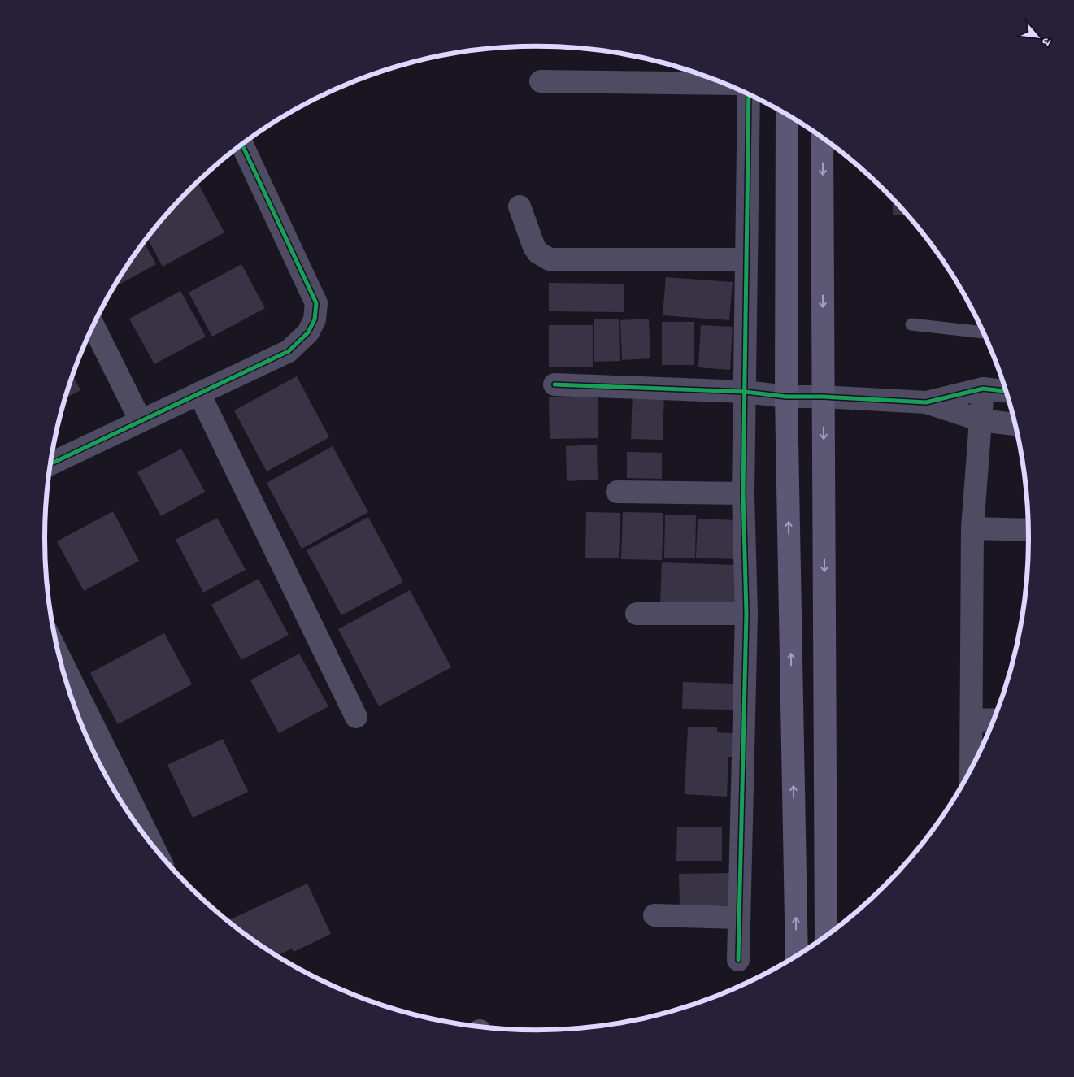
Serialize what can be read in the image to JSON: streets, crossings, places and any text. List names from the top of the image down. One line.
{"north":"bottom right"}
